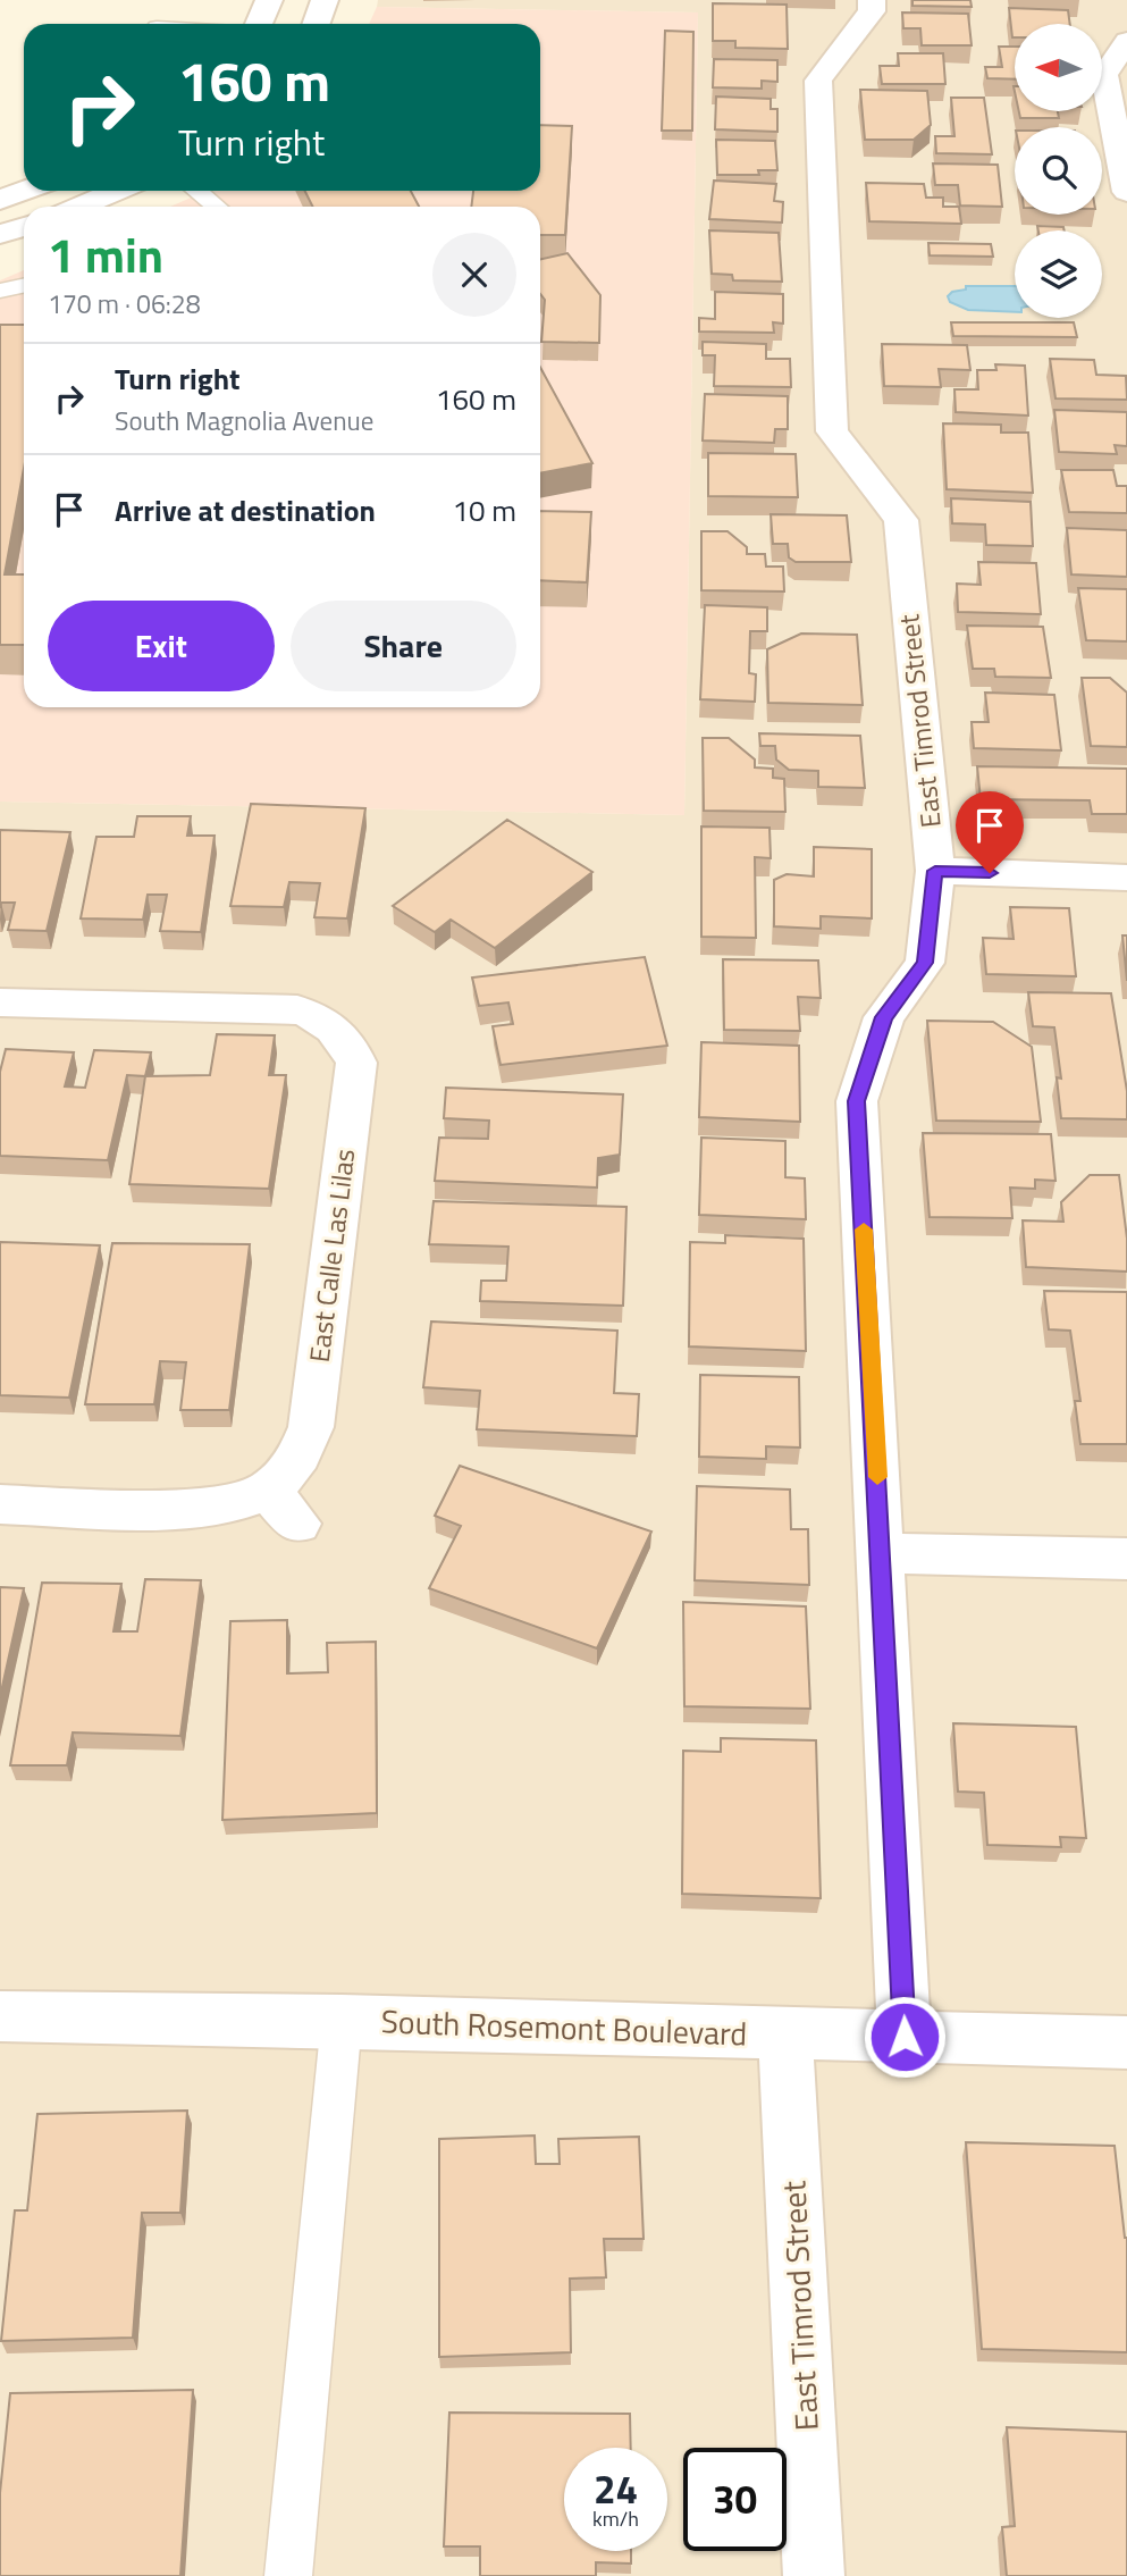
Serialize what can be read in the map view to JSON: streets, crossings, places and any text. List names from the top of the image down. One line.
{"streets":{"street":["East Timrod Street","East Calle Las Lilas","South Rosemont Boulevard"]},"crossings":[["East Timrod Street","South Rosemont Boulevard"]],"north":"left","page":{"turn":["160 m","Turn right"],"heading":["1 min","170 m · 06:28"],"list":[{"name":"Turn right","note":"South Magnolia Avenue","value":"160 m"},{"name":"Arrive at destination","value":"10 m"}],"buttons":["Exit","Share"],"speed":"24 km/h","limit":"30"}}
